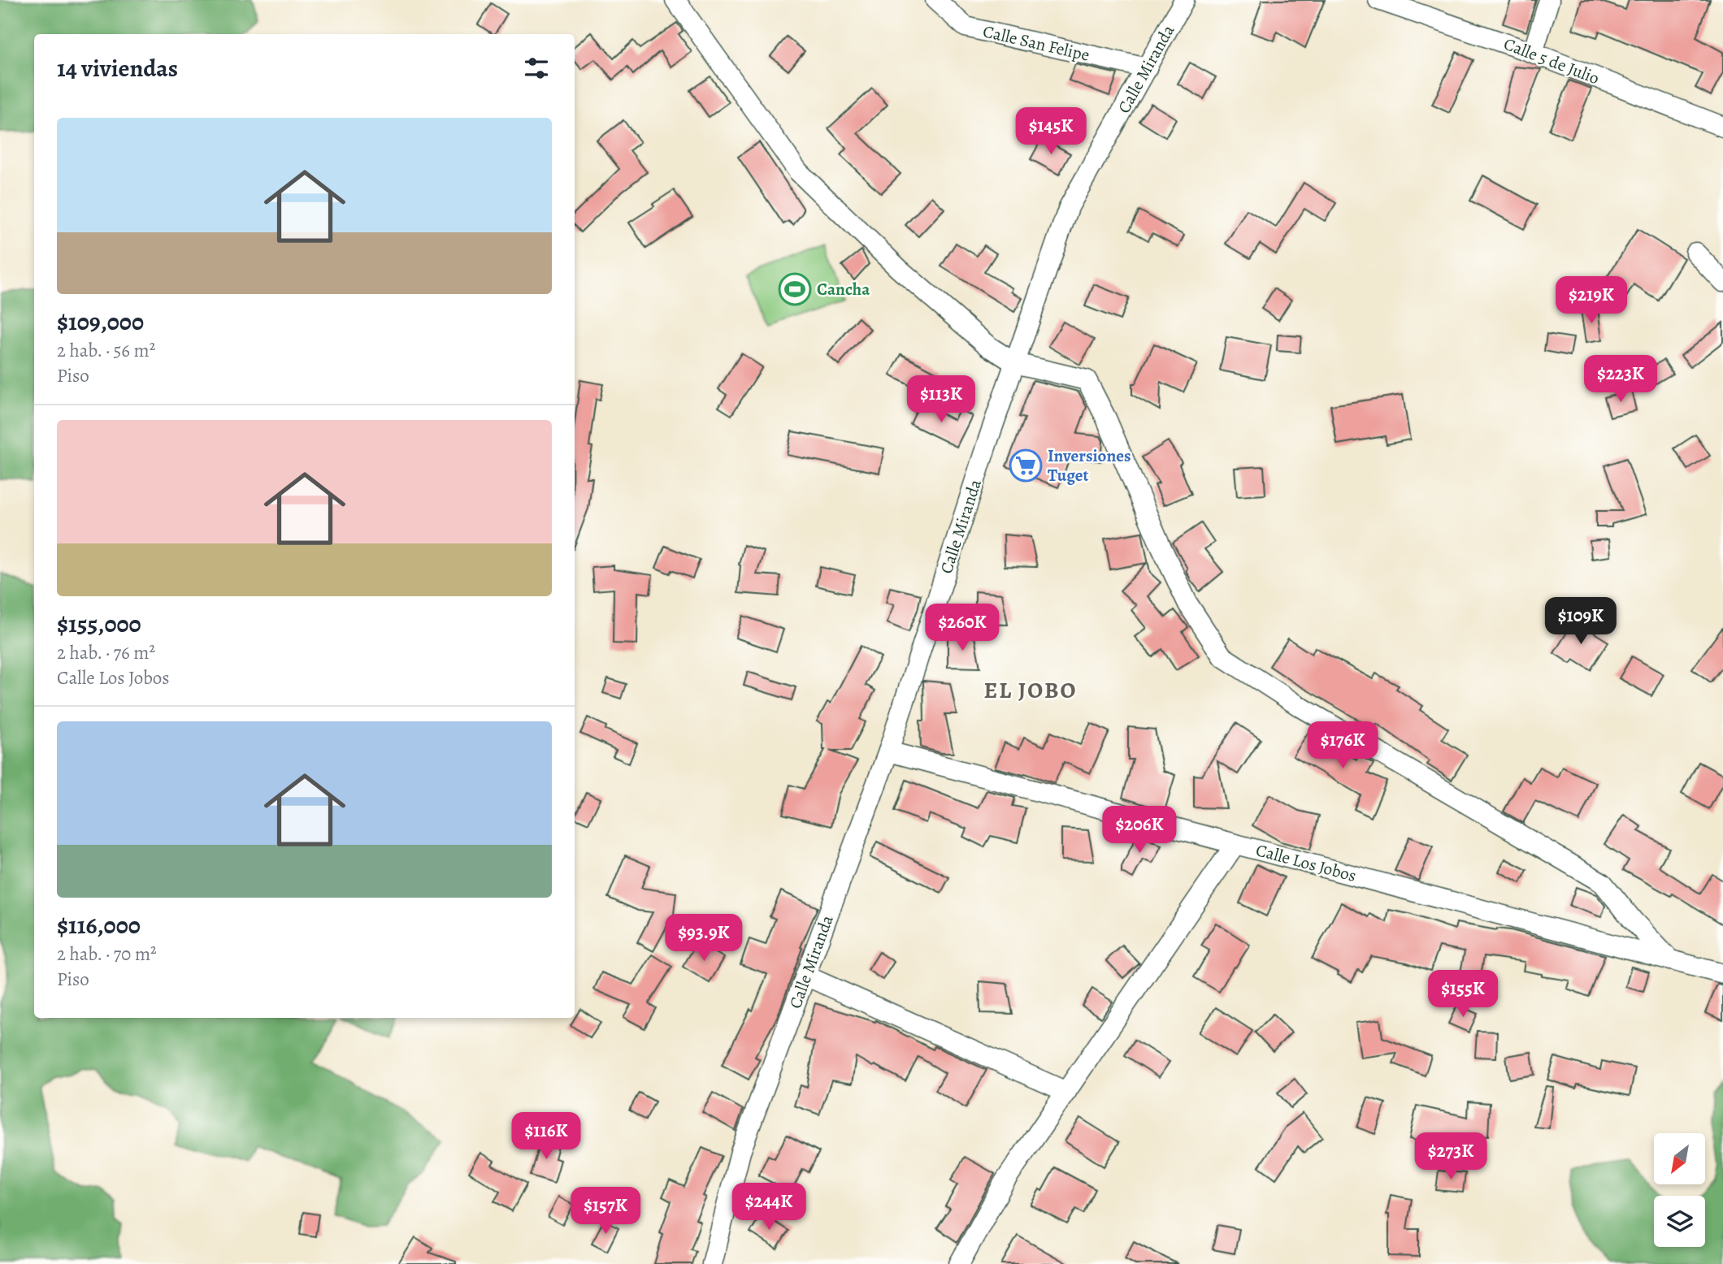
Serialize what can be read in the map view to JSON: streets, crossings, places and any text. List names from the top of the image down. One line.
{"streets":{"street":["Calle San Felipe","Calle 5 de Julio","Calle Miranda","Calle Los Jobos"]},"crossings":[["Calle San Felipe","Calle Miranda"],["Calle Miranda","Calle Los Jobos"]],"districts":["EL JOBO"],"places":{"sports":["Cancha"],"supermarket":["Inversiones Tuget"]},"north":"bottom left","page":{"heading":"14 viviendas","list":[{"name":"$109,000","note":"2 hab. · 56 m² · Piso"},{"name":"$155,000","note":"2 hab. · 76 m² · Calle Los Jobos"},{"name":"$116,000","note":"2 hab. · 70 m² · Piso"}],"price":["$145K","$219K","$223K","$113K","$109K","$260K","$176K","$206K","$93.9K","$155K","$116K","$273K","$244K","$157K"]}}
